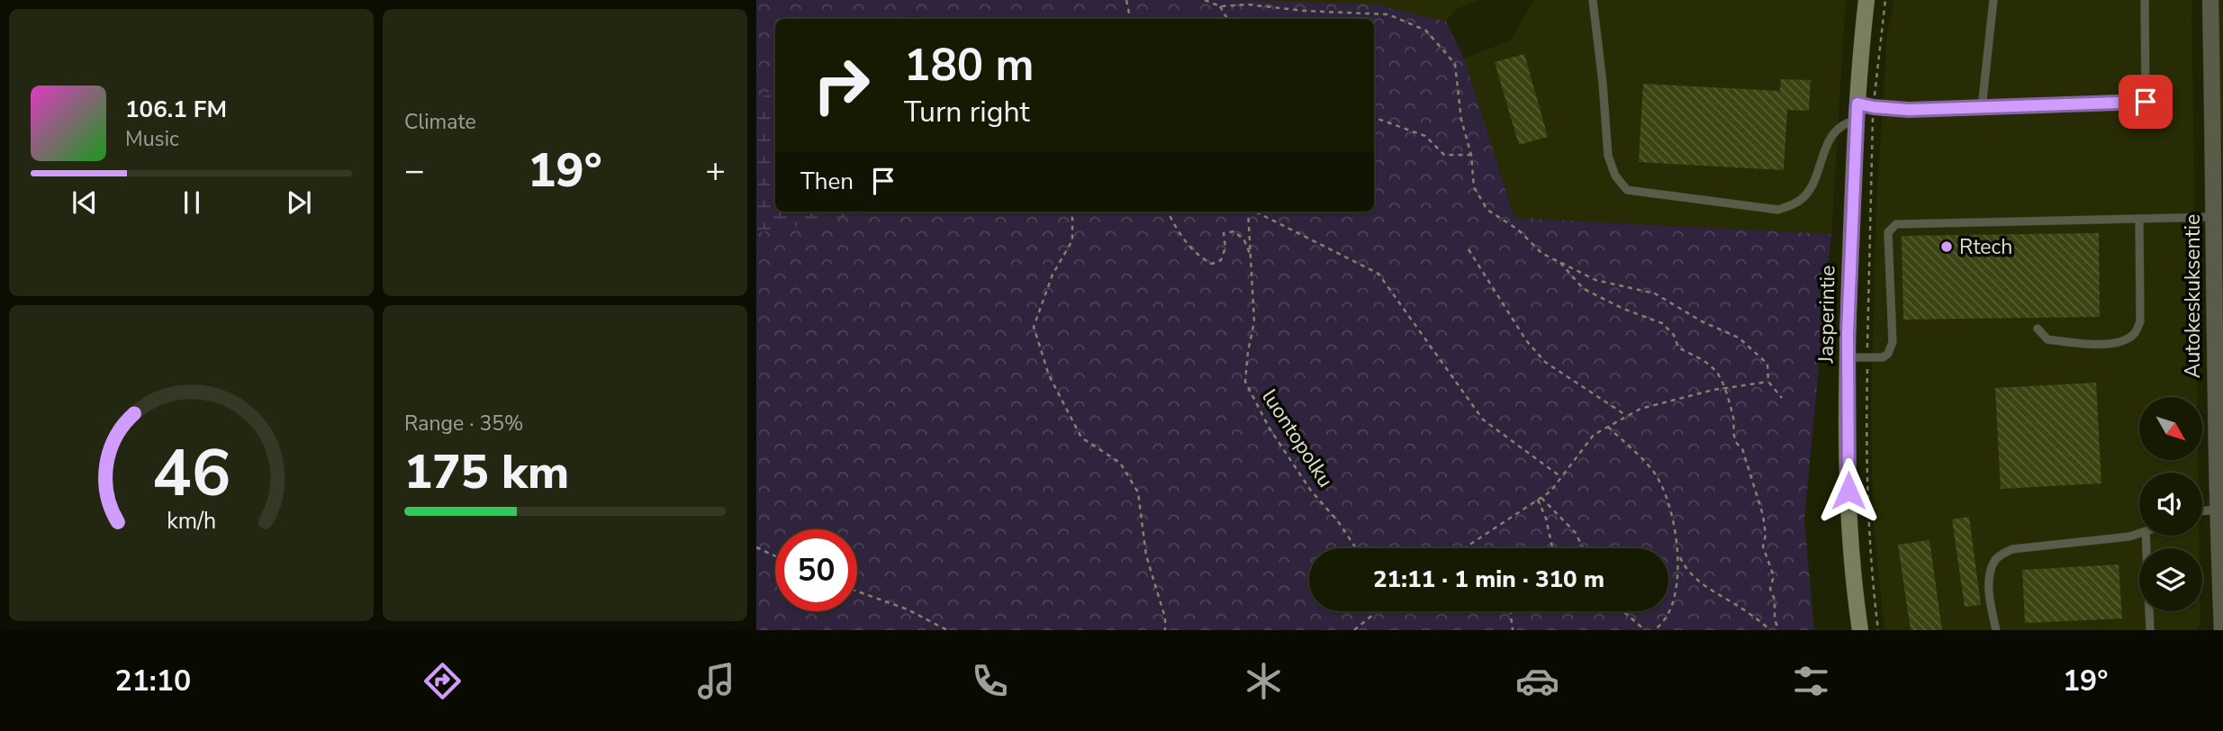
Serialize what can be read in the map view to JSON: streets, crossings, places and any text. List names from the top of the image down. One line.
{"streets":{"main road":["Jasperintie"],"street":["Autokeskuksentie"],"path":["luontopolku"]},"places":["Rtech"],"north":"bottom right","page":{"tile":["Climate",["Range · 35%","175 km"]],"turn":["180 m","Turn right"],"song":["106.1 FM","Music"],"heat":["−","19°","+"],"then":"Then","limit":"50","trip":"21:11 · 1 min · 310 m","tabs":["21:10","19°"],"gauge":["46","km/h"]}}
